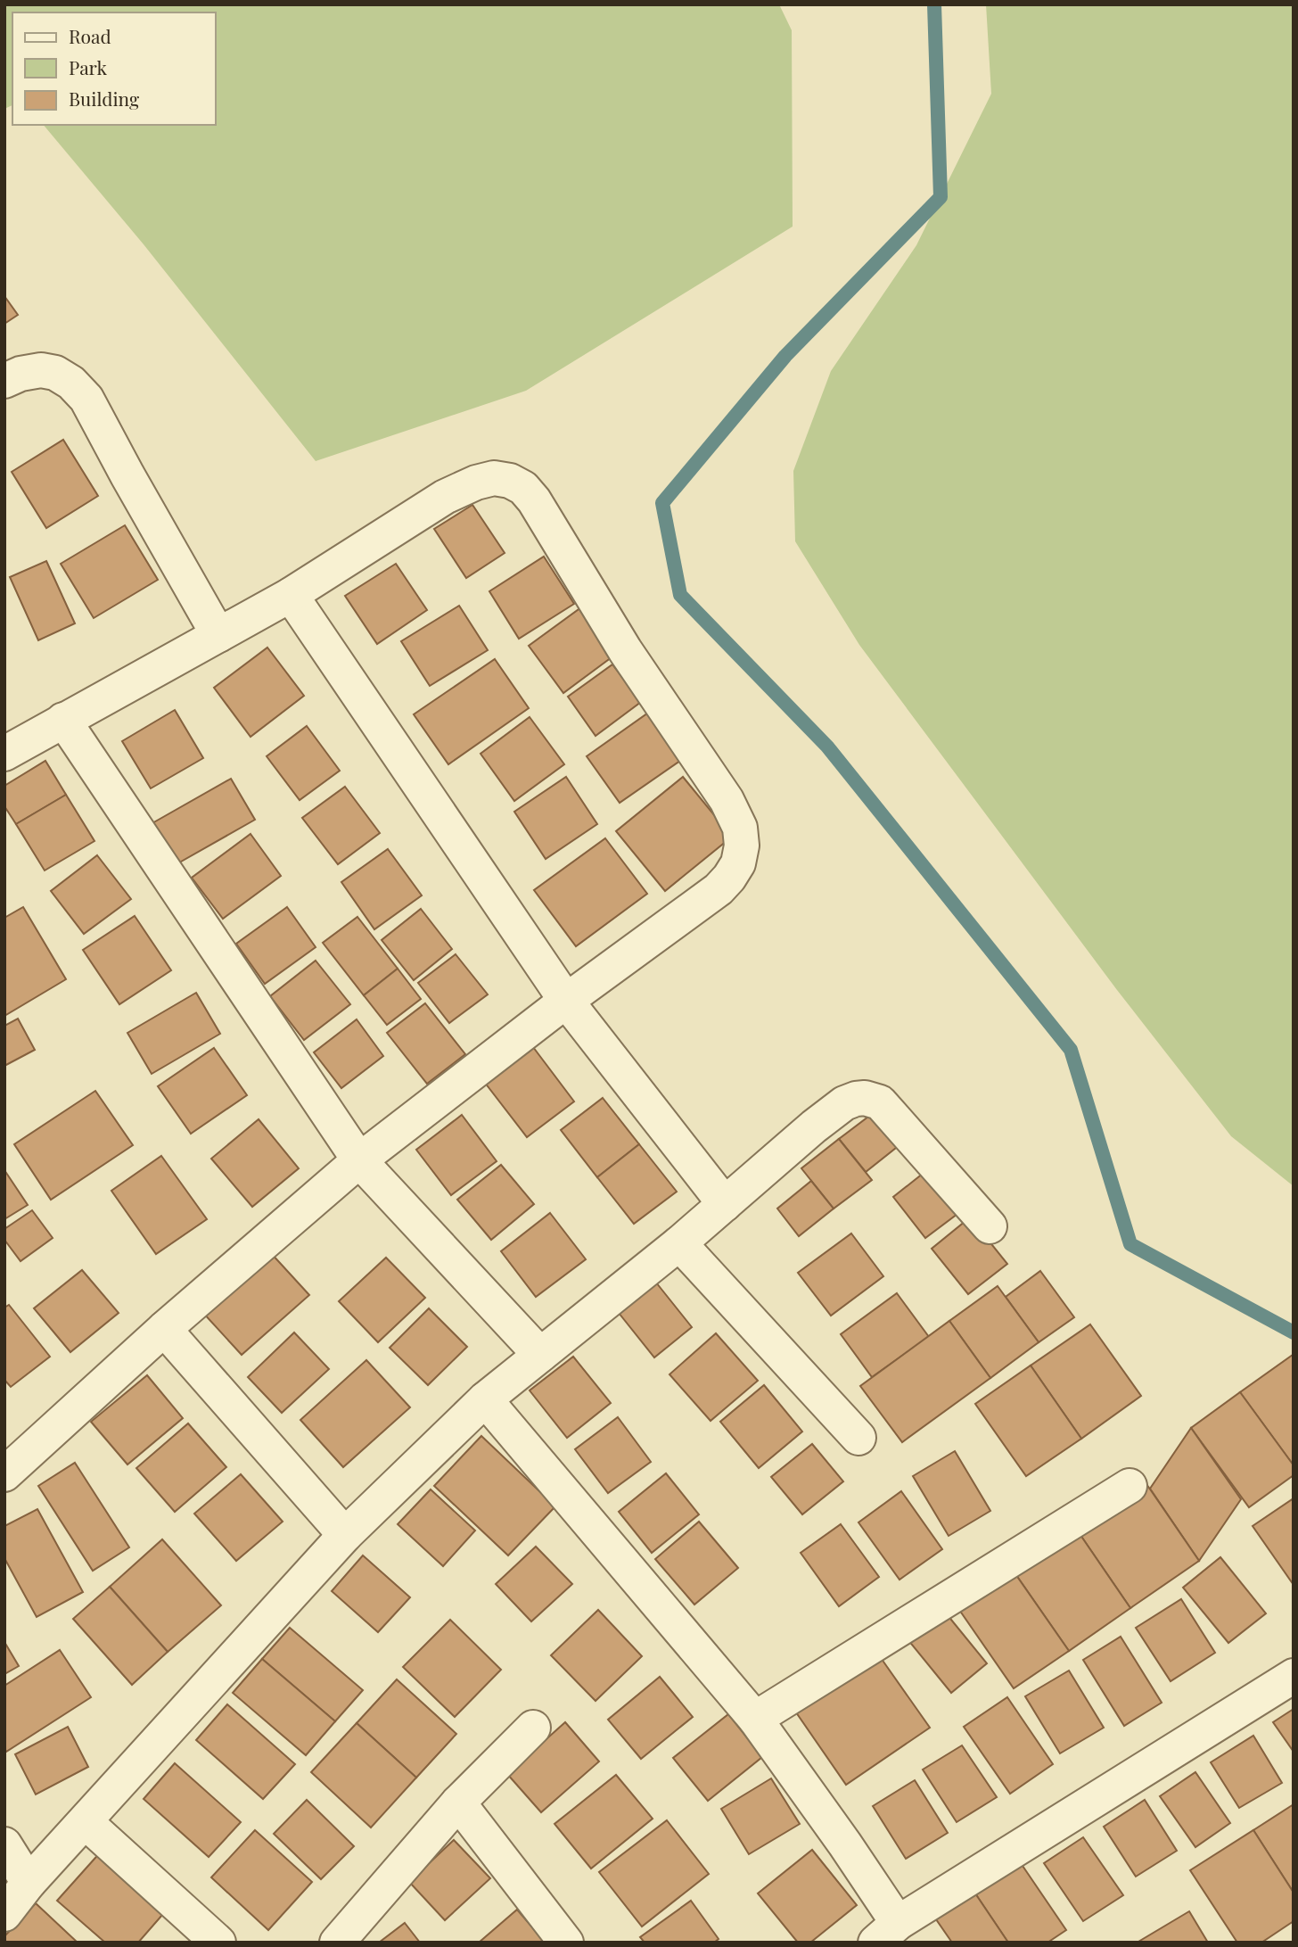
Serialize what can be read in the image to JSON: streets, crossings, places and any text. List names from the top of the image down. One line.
{"legend":["Road","Park","Building"]}
